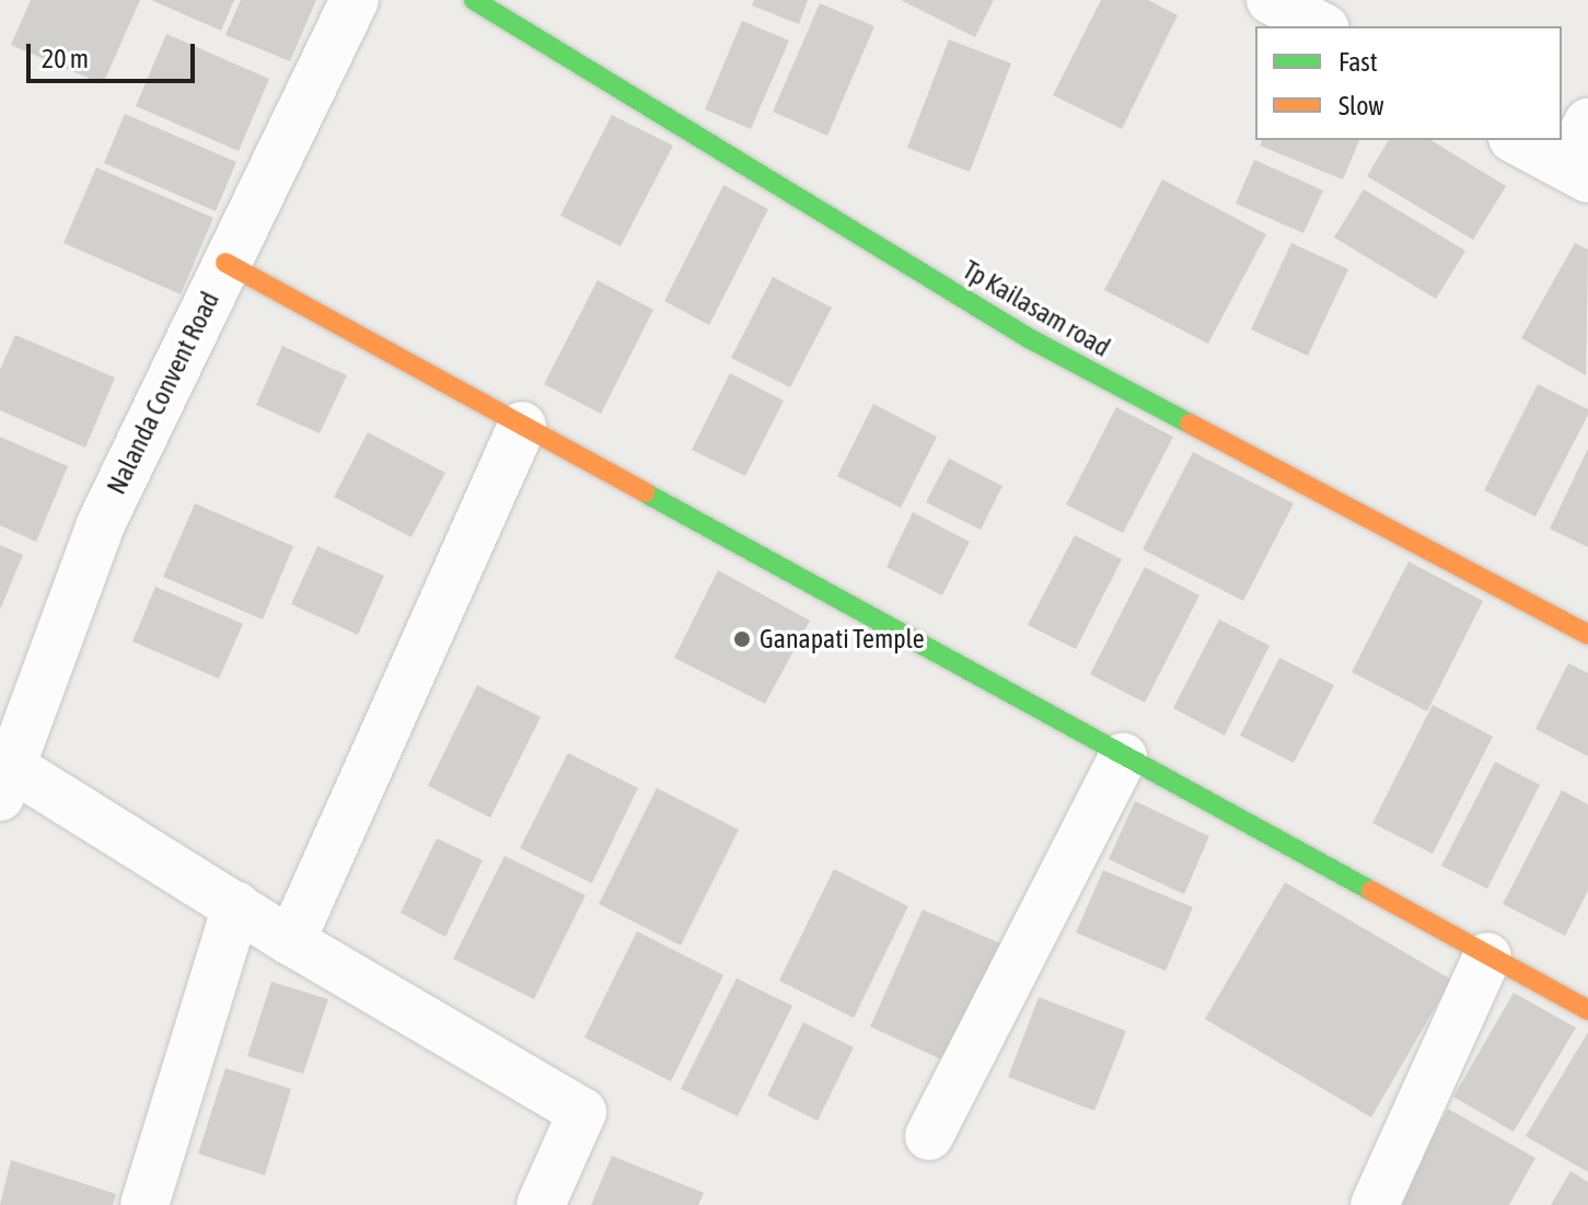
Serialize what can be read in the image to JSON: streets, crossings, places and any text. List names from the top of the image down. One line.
{"streets":{"street":["Tp Kailasam road","Nalanda Convent Road"]},"places":["Ganapati Temple"],"legend":["Fast","Slow"],"scale_bar":"20 m"}
